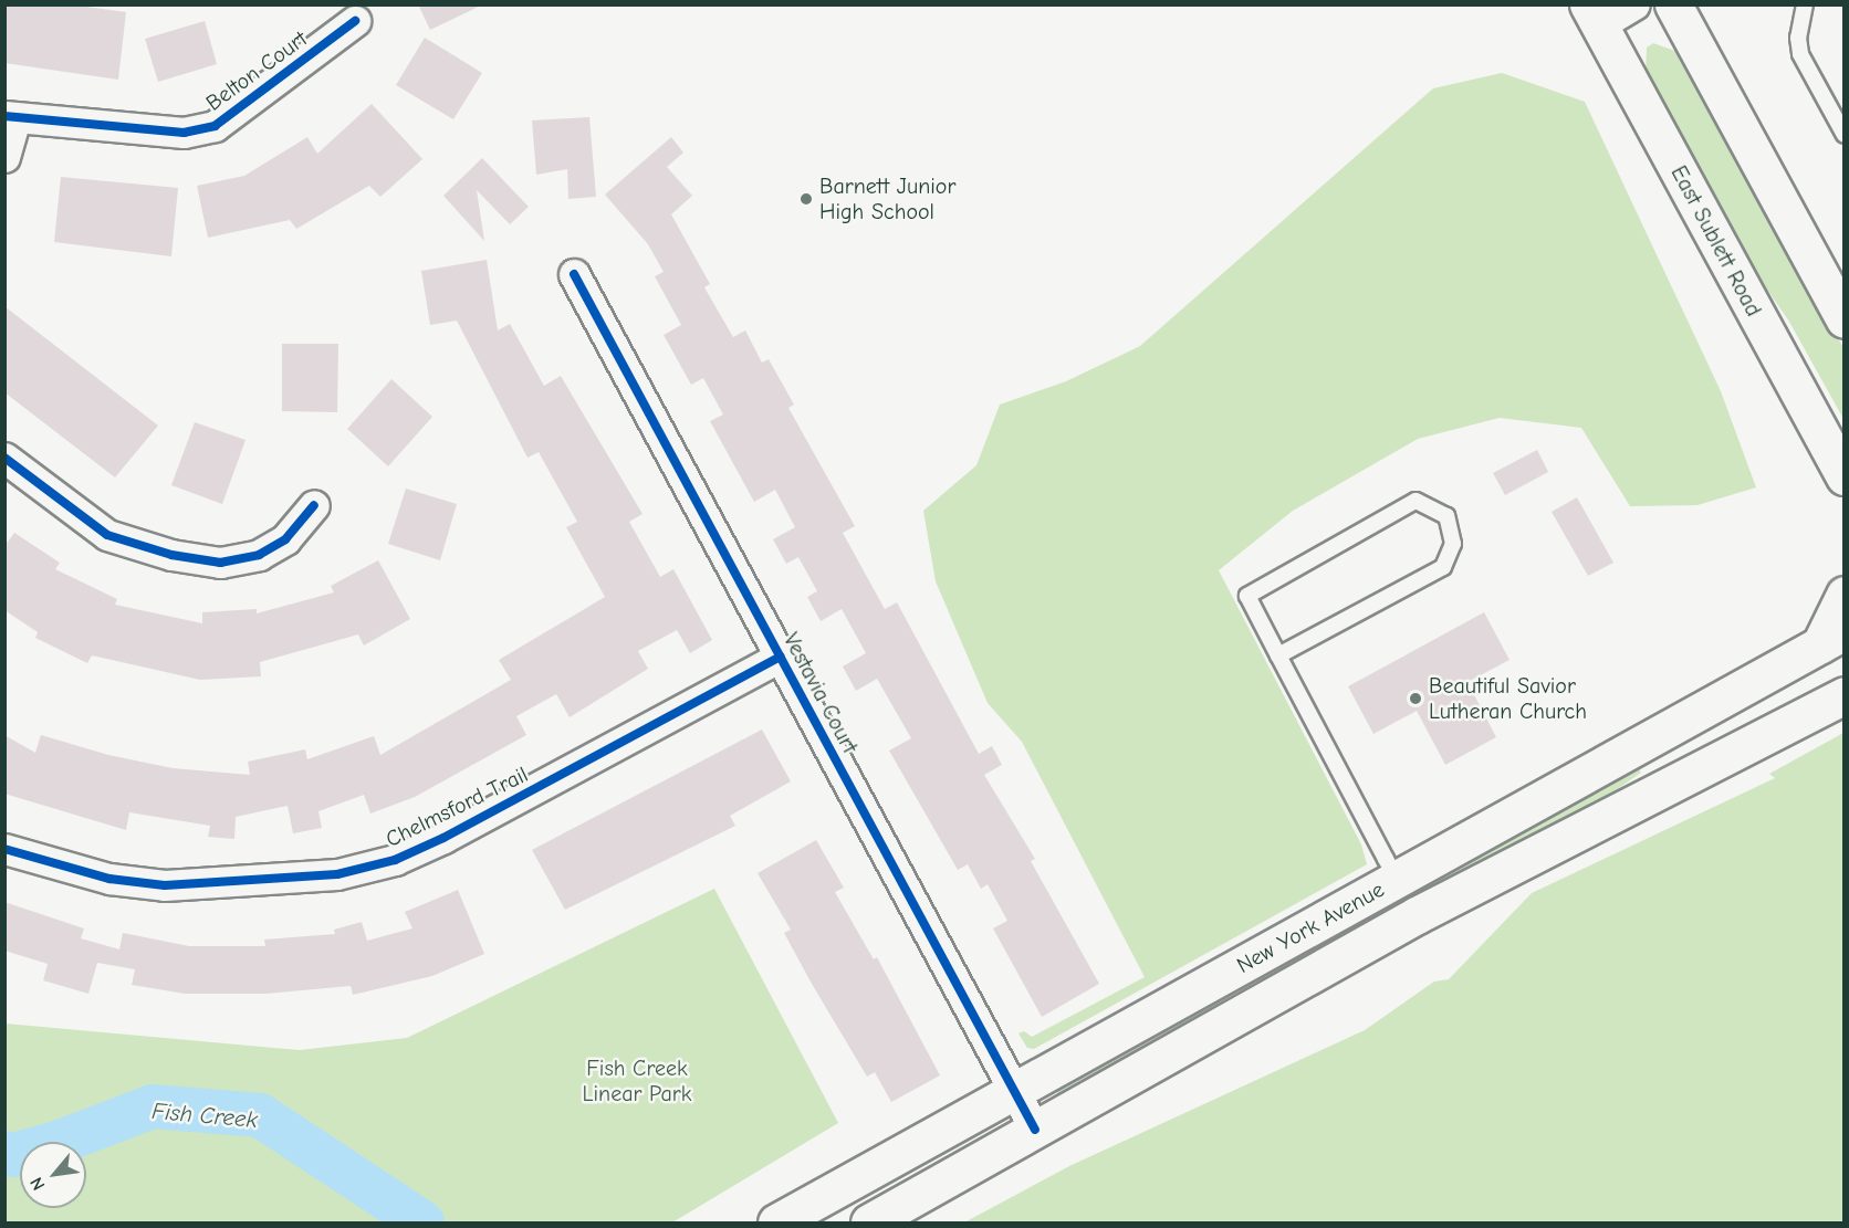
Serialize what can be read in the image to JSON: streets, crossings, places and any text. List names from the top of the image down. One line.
{"streets":{"main road":["East Sublett Road","New York Avenue"],"street":["Belton Court","Vestavia Court","Chelmsford Trail"]},"crossings":[["Vestavia Court","Chelmsford Trail"],["Vestavia Court","New York Avenue"]],"water":["Fish Creek"],"parks":["Fish Creek Linear Park"],"places":["Barnett Junior High School","Beautiful Savior Lutheran Church"],"north":"bottom left"}
